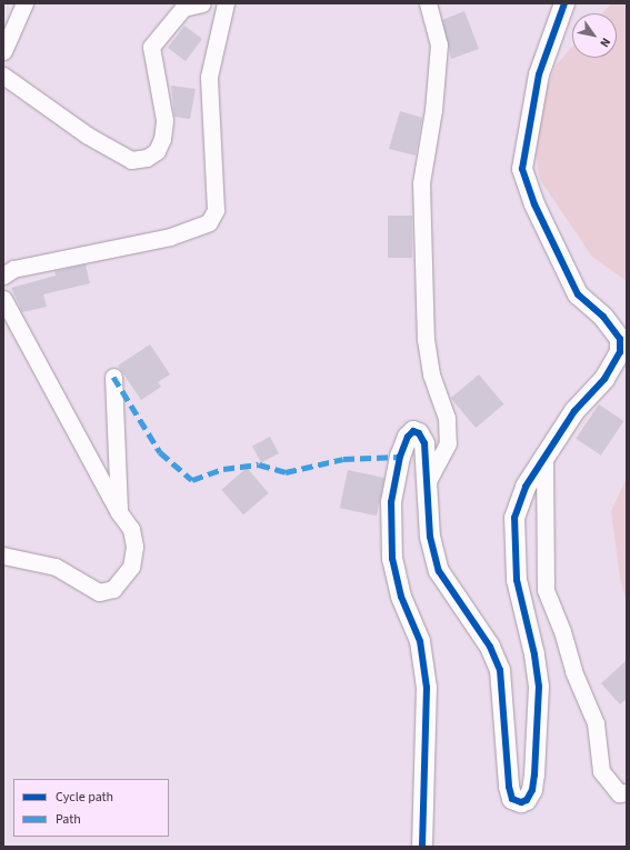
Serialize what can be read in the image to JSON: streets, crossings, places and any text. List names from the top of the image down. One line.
{"legend":["Cycle path","Path"],"north":"bottom right"}
